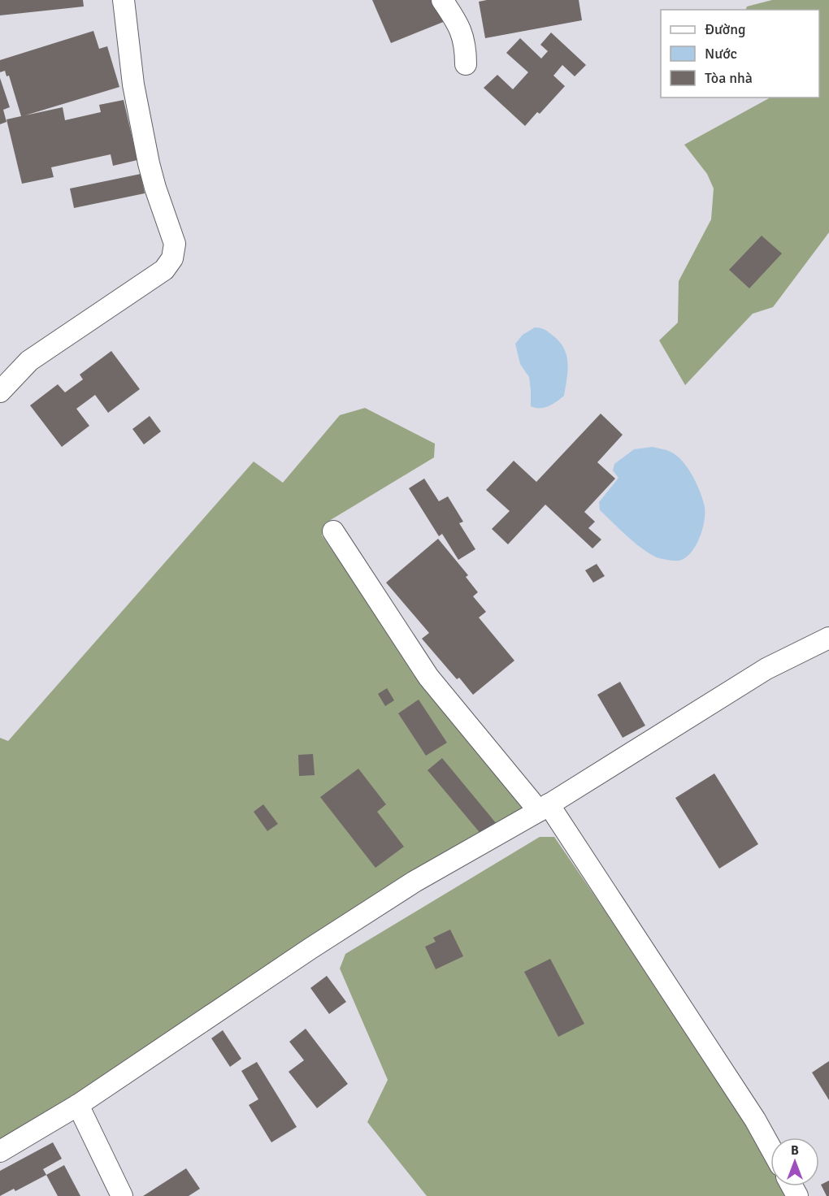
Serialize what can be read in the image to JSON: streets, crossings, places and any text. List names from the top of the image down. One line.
{"legend":["Đường","Nước","Tòa nhà"],"north":"top"}
